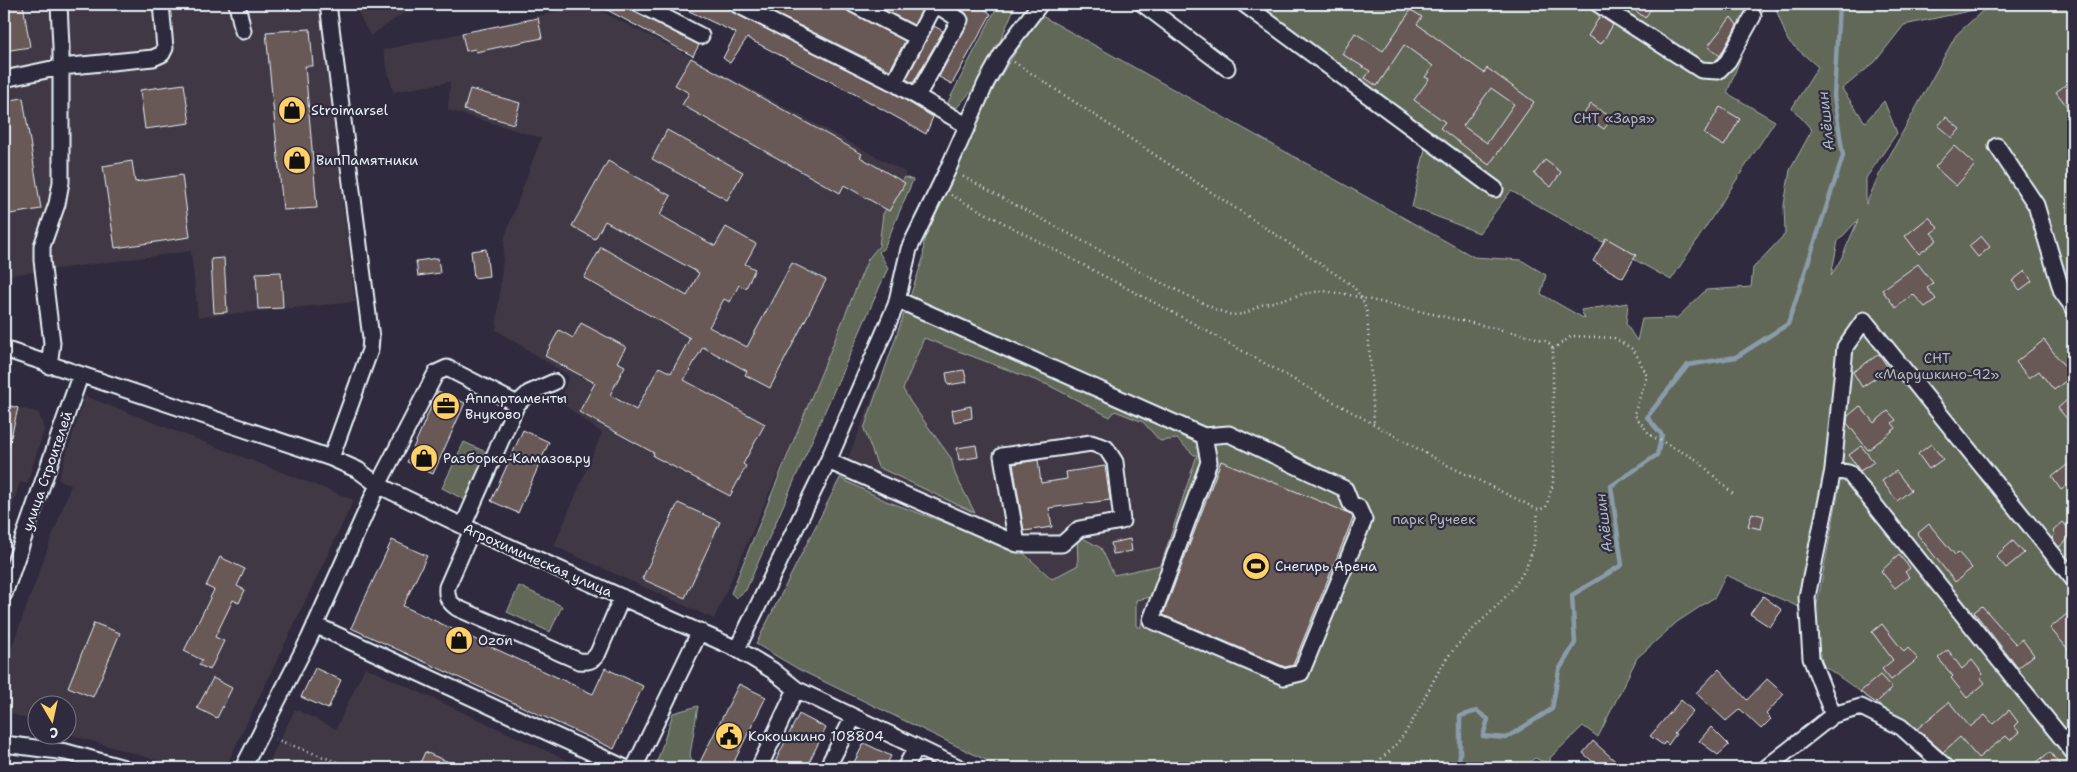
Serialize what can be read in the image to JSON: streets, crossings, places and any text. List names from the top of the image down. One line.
{"streets":{"street":["улица Строителей","Агрохимическая улица"]},"crossings":[["улица Строителей","Агрохимическая улица"]],"water":["Алёшин"],"parks":["СНТ «Заря»","СНТ «Марушкино-92»","парк Ручеек"],"places":{"shop":["Stroimarsel","ВипПамятники","Разборка-Камазов.ру","Ozon"],"office":["Аппартаменты Внуково"],"sports":["Снегирь Арена"],"public building":["Кокошкино 108804"]},"north":"bottom"}
